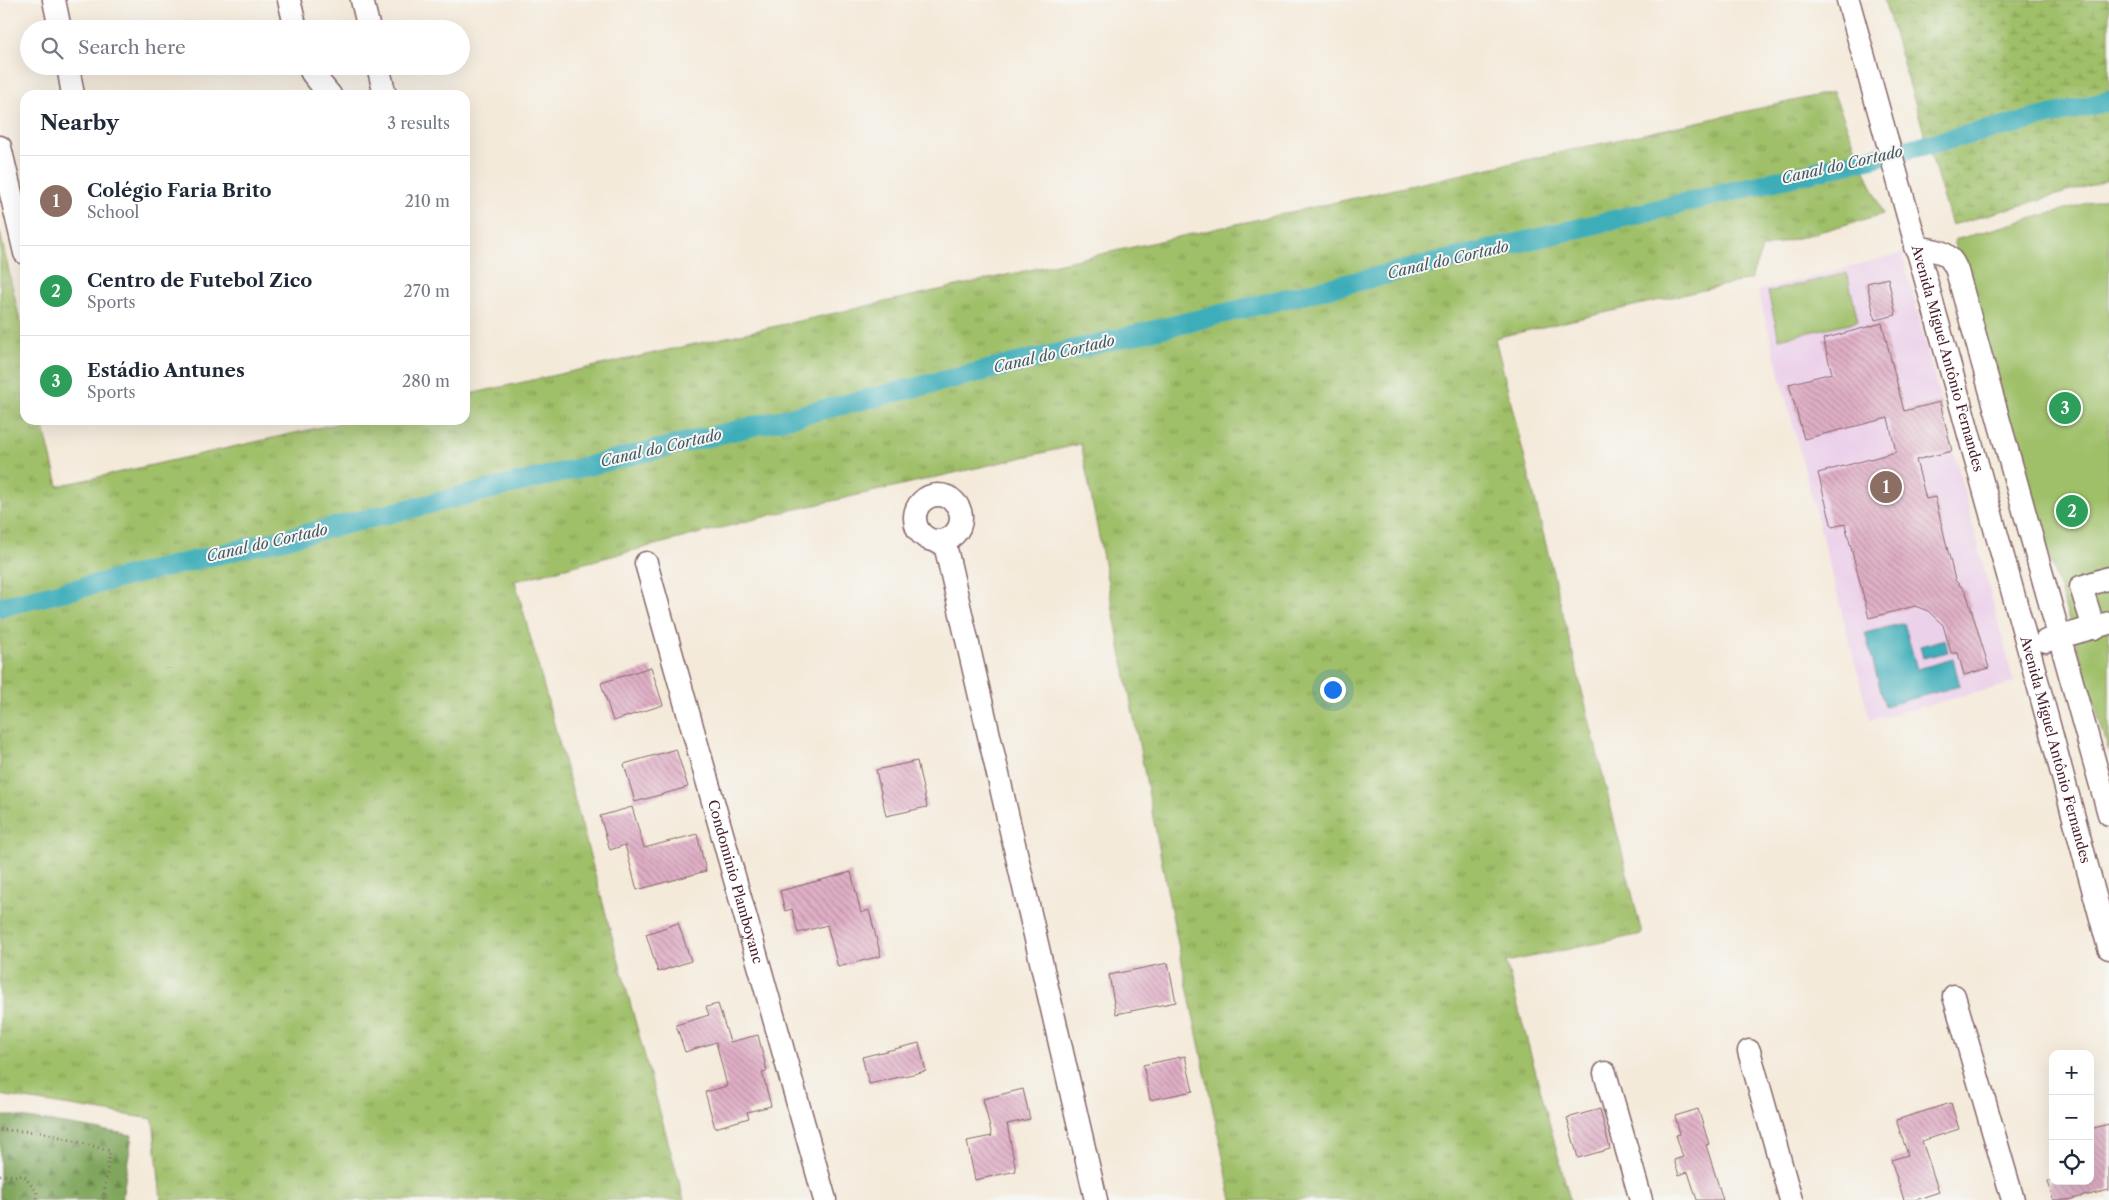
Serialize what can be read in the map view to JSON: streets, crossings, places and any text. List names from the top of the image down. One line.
{"streets":{"street":["Avenida Miguel Antônio Fernandes","Condominio Plamboyanc"]},"water":["Canal do Cortado"],"page":{"search":"Search here","heading":["Nearby","3 results"],"list":[{"mark":"1","name":"Colégio Faria Brito","note":"School","value":"210 m"},{"mark":"2","name":"Centro de Futebol Zico","note":"Sports","value":"270 m"},{"mark":"3","name":"Estádio Antunes","note":"Sports","value":"280 m"}],"pins":["3","1","2"],"map_buttons":["+","−"]}}
